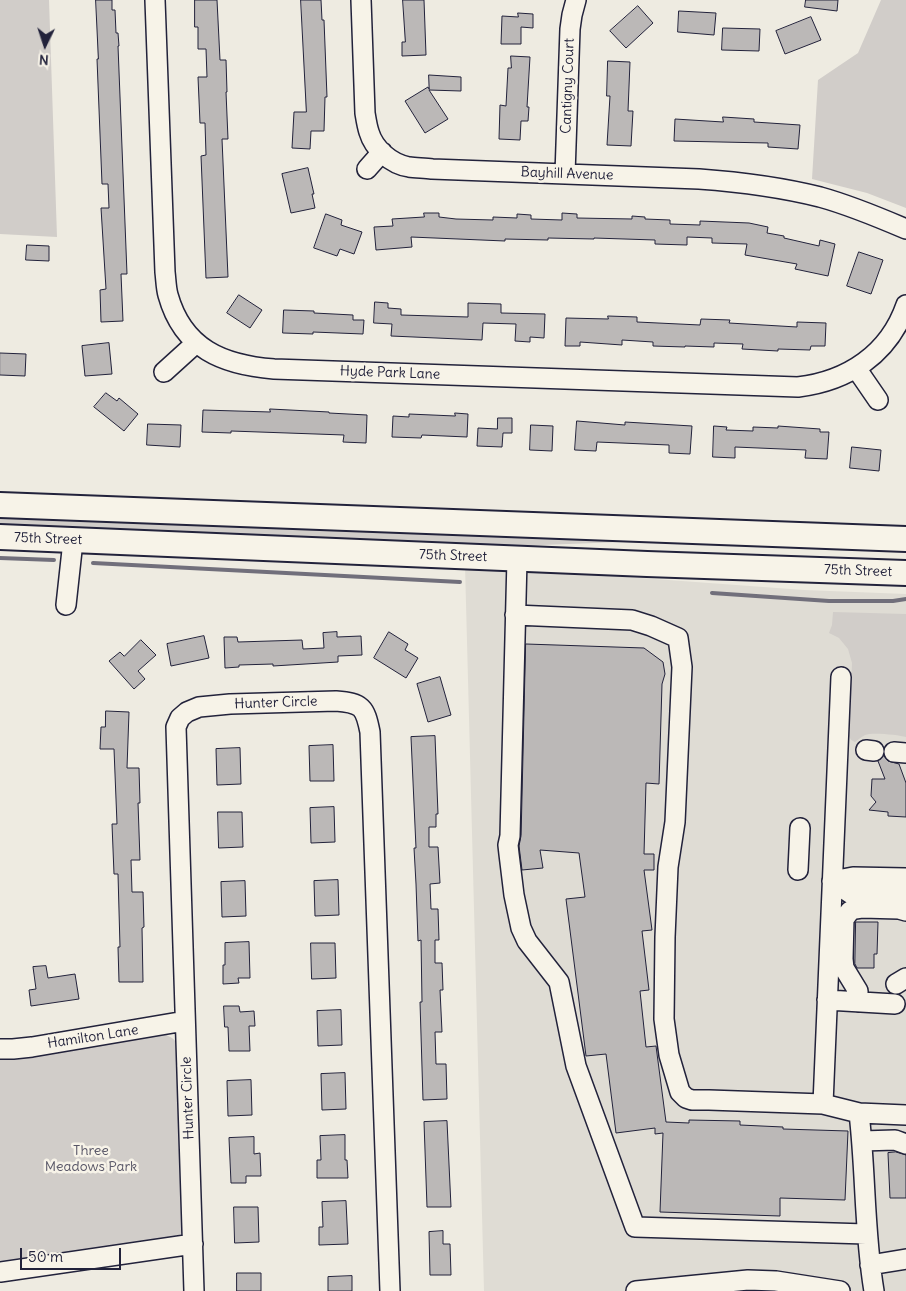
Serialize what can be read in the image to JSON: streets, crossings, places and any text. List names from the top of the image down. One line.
{"streets":{"main road":["75th Street"],"street":["Cantigny Court","Bayhill Avenue","Hyde Park Lane","Hunter Circle","Hamilton Lane"]},"crossings":[["Cantigny Court","Bayhill Avenue"],["Hunter Circle","Hamilton Lane"]],"parks":["Three Meadows Park"],"scale_bar":"50 m","north":"bottom"}
